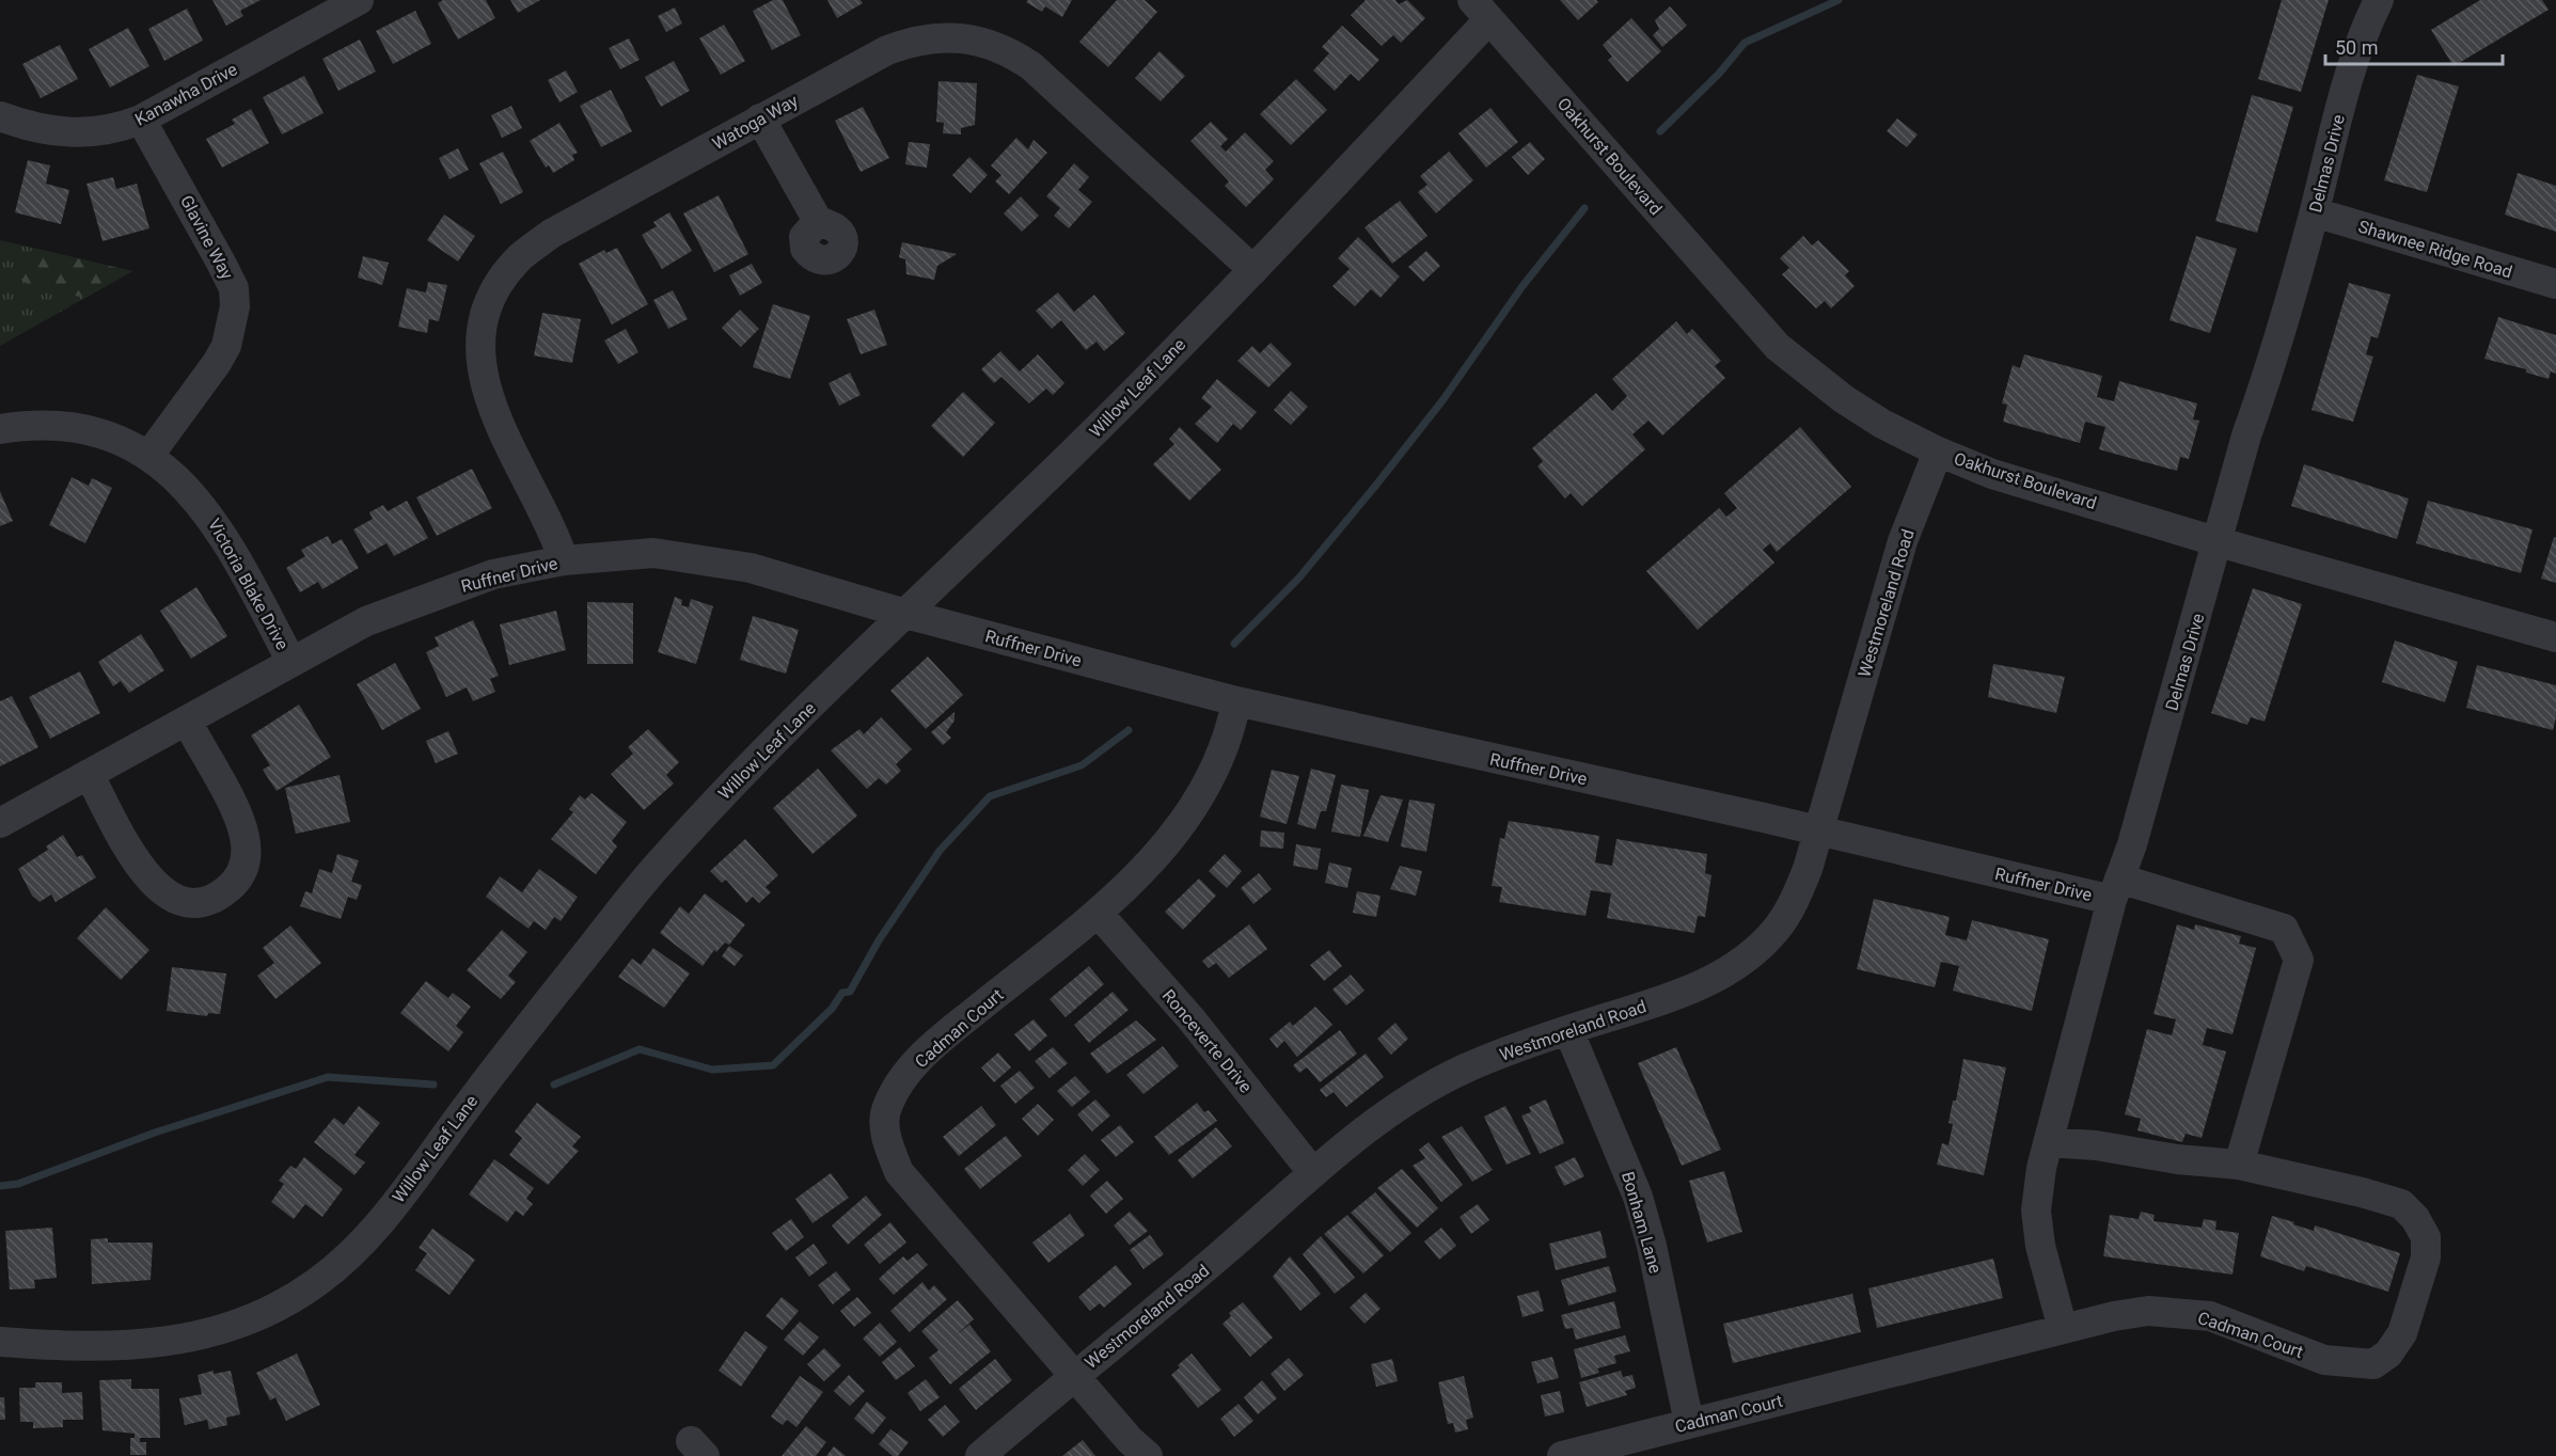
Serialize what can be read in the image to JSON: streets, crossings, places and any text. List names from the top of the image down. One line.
{"streets":{"street":["Kanawha Drive","Watoga Way","Oakhurst Boulevard","Delmas Drive","Glavine Way","Shawnee Ridge Road","Willow Leaf Lane","Ruffner Drive","Victoria Blake Drive","Westmoreland Road","Cadman Court","Ronceverte Drive","Bonham Lane"]},"crossings":[["Kanawha Drive","Glavine Way"],["Watoga Way","Willow Leaf Lane"],["Watoga Way","Ruffner Drive"],["Oakhurst Boulevard","Delmas Drive"],["Oakhurst Boulevard","Willow Leaf Lane"],["Oakhurst Boulevard","Westmoreland Road"],["Delmas Drive","Shawnee Ridge Road"],["Delmas Drive","Ruffner Drive"],["Delmas Drive","Cadman Court"],["Glavine Way","Victoria Blake Drive"],["Willow Leaf Lane","Ruffner Drive"],["Ruffner Drive","Victoria Blake Drive"],["Ruffner Drive","Westmoreland Road"],["Ruffner Drive","Cadman Court"],["Westmoreland Road","Cadman Court"],["Westmoreland Road","Ronceverte Drive"],["Westmoreland Road","Bonham Lane"],["Cadman Court","Ronceverte Drive"],["Cadman Court","Bonham Lane"]],"scale_bar":"50 m"}
